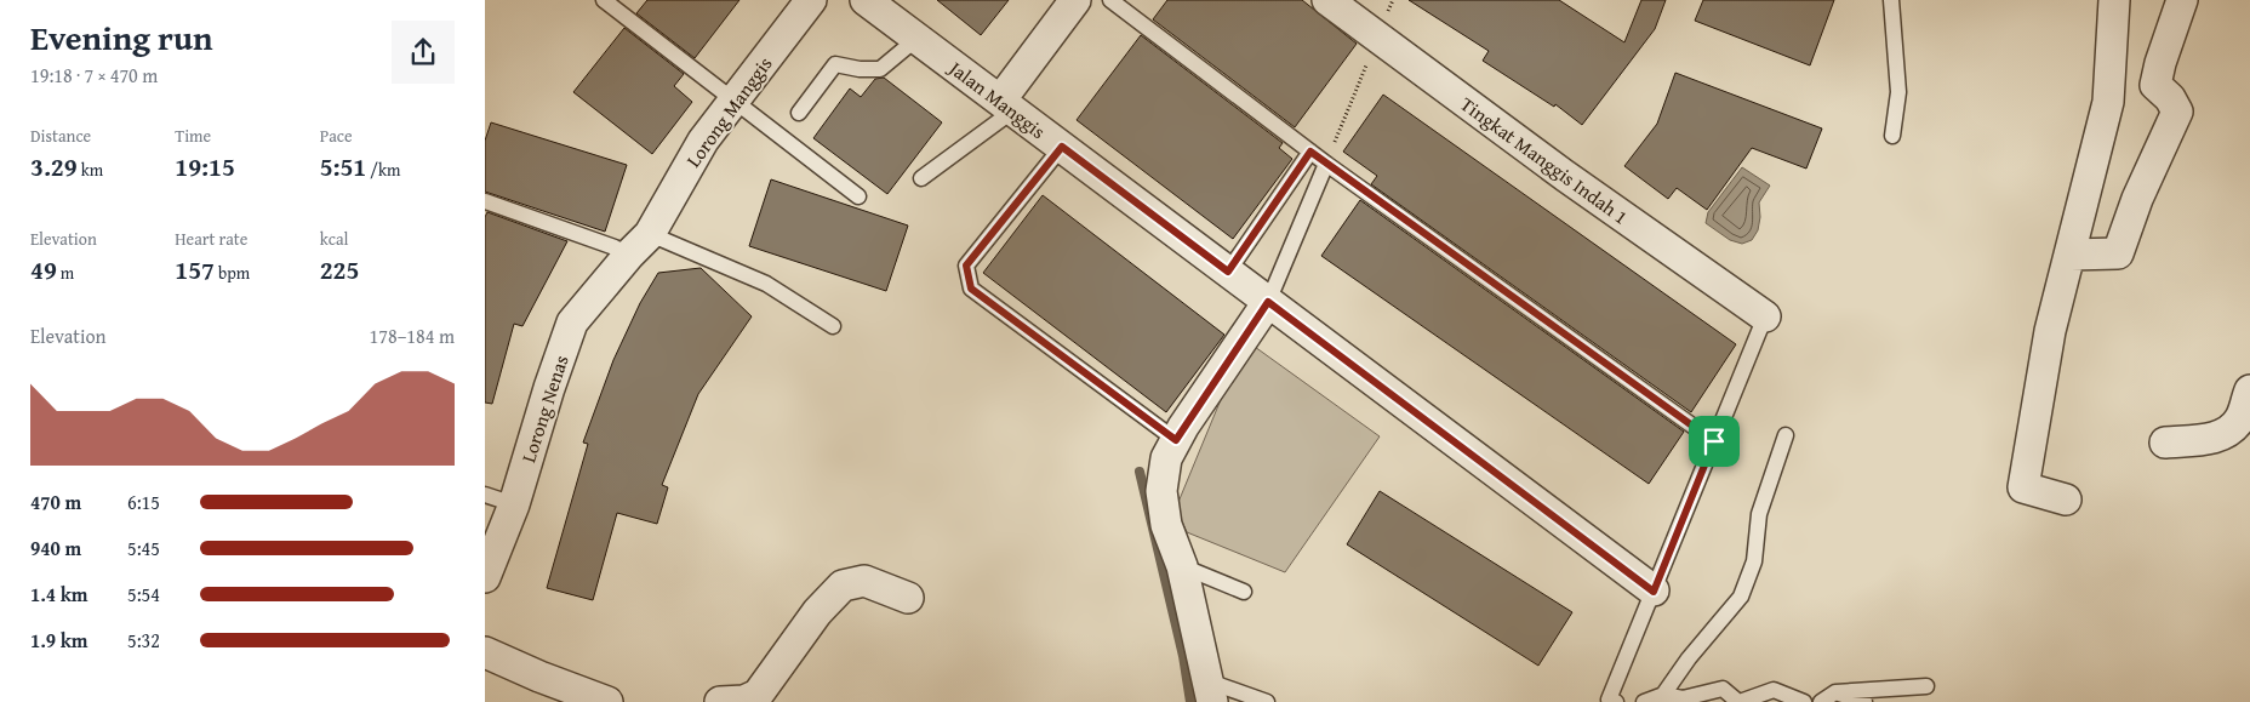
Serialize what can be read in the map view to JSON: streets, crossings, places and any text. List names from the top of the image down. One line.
{"streets":{"street":["Jalan Manggis","Lorong Manggis","Tingkat Manggis Indah 1","Lorong Nenas"]},"crossings":[["Lorong Manggis","Lorong Nenas"]],"page":{"heading":["Evening run","19:18 · 7 × 470 m"],"stats":[["Distance","3.29 km"],["Time","19:15"],["Pace","5:51 /km"],["Elevation","49 m"],["Heart rate","157 bpm"],["kcal","225"]],"chart":["Elevation","178–184 m"],"list":[{"name":"470 m","note":"6:15"},{"name":"940 m","note":"5:45"},{"name":"1.4 km","note":"5:54"},{"name":"1.9 km","note":"5:32"}]}}
